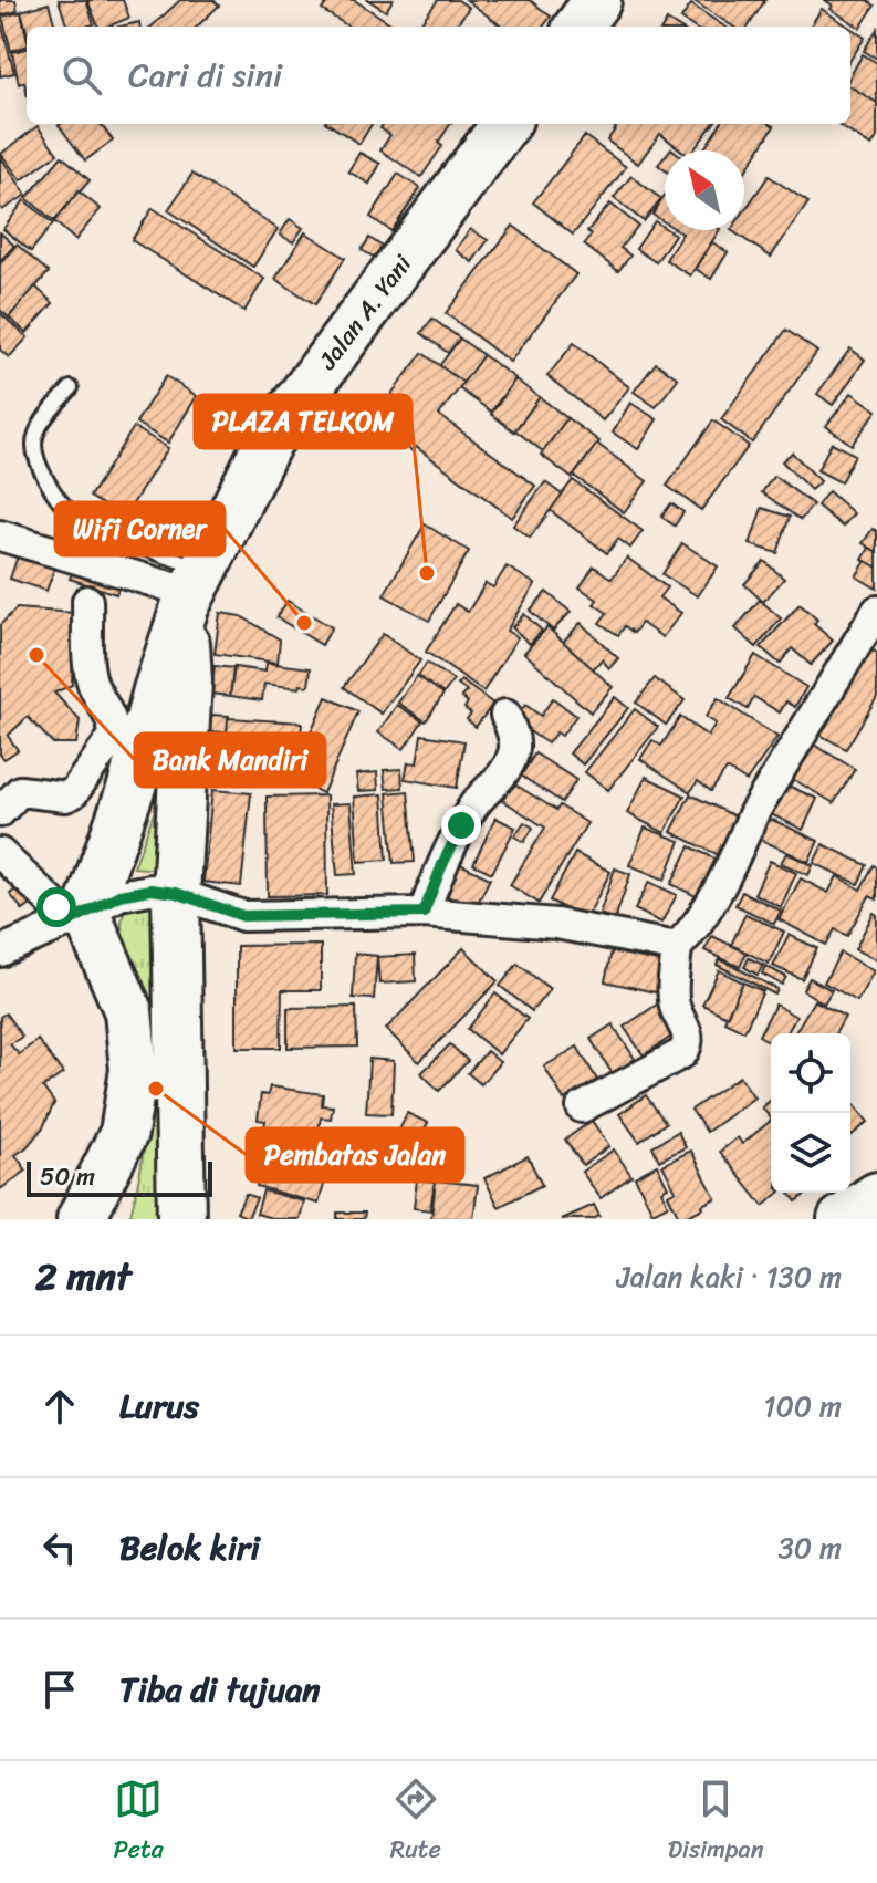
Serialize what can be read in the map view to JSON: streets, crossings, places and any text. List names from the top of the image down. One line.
{"streets":{"highway":["Jalan A. Yani"]},"places":["PLAZA TELKOM","Wifi Corner","Bank Mandiri","Pembatas Jalan"],"scale_bar":"50 m","north":"top left","page":{"search":"Cari di sini","scale":"50 m","heading":["2 mnt","Jalan kaki · 130 m"],"list":[["Lurus","100 m"],["Belok kiri","30 m"],"Tiba di tujuan"],"nav":["Peta","Rute","Disimpan"]}}
